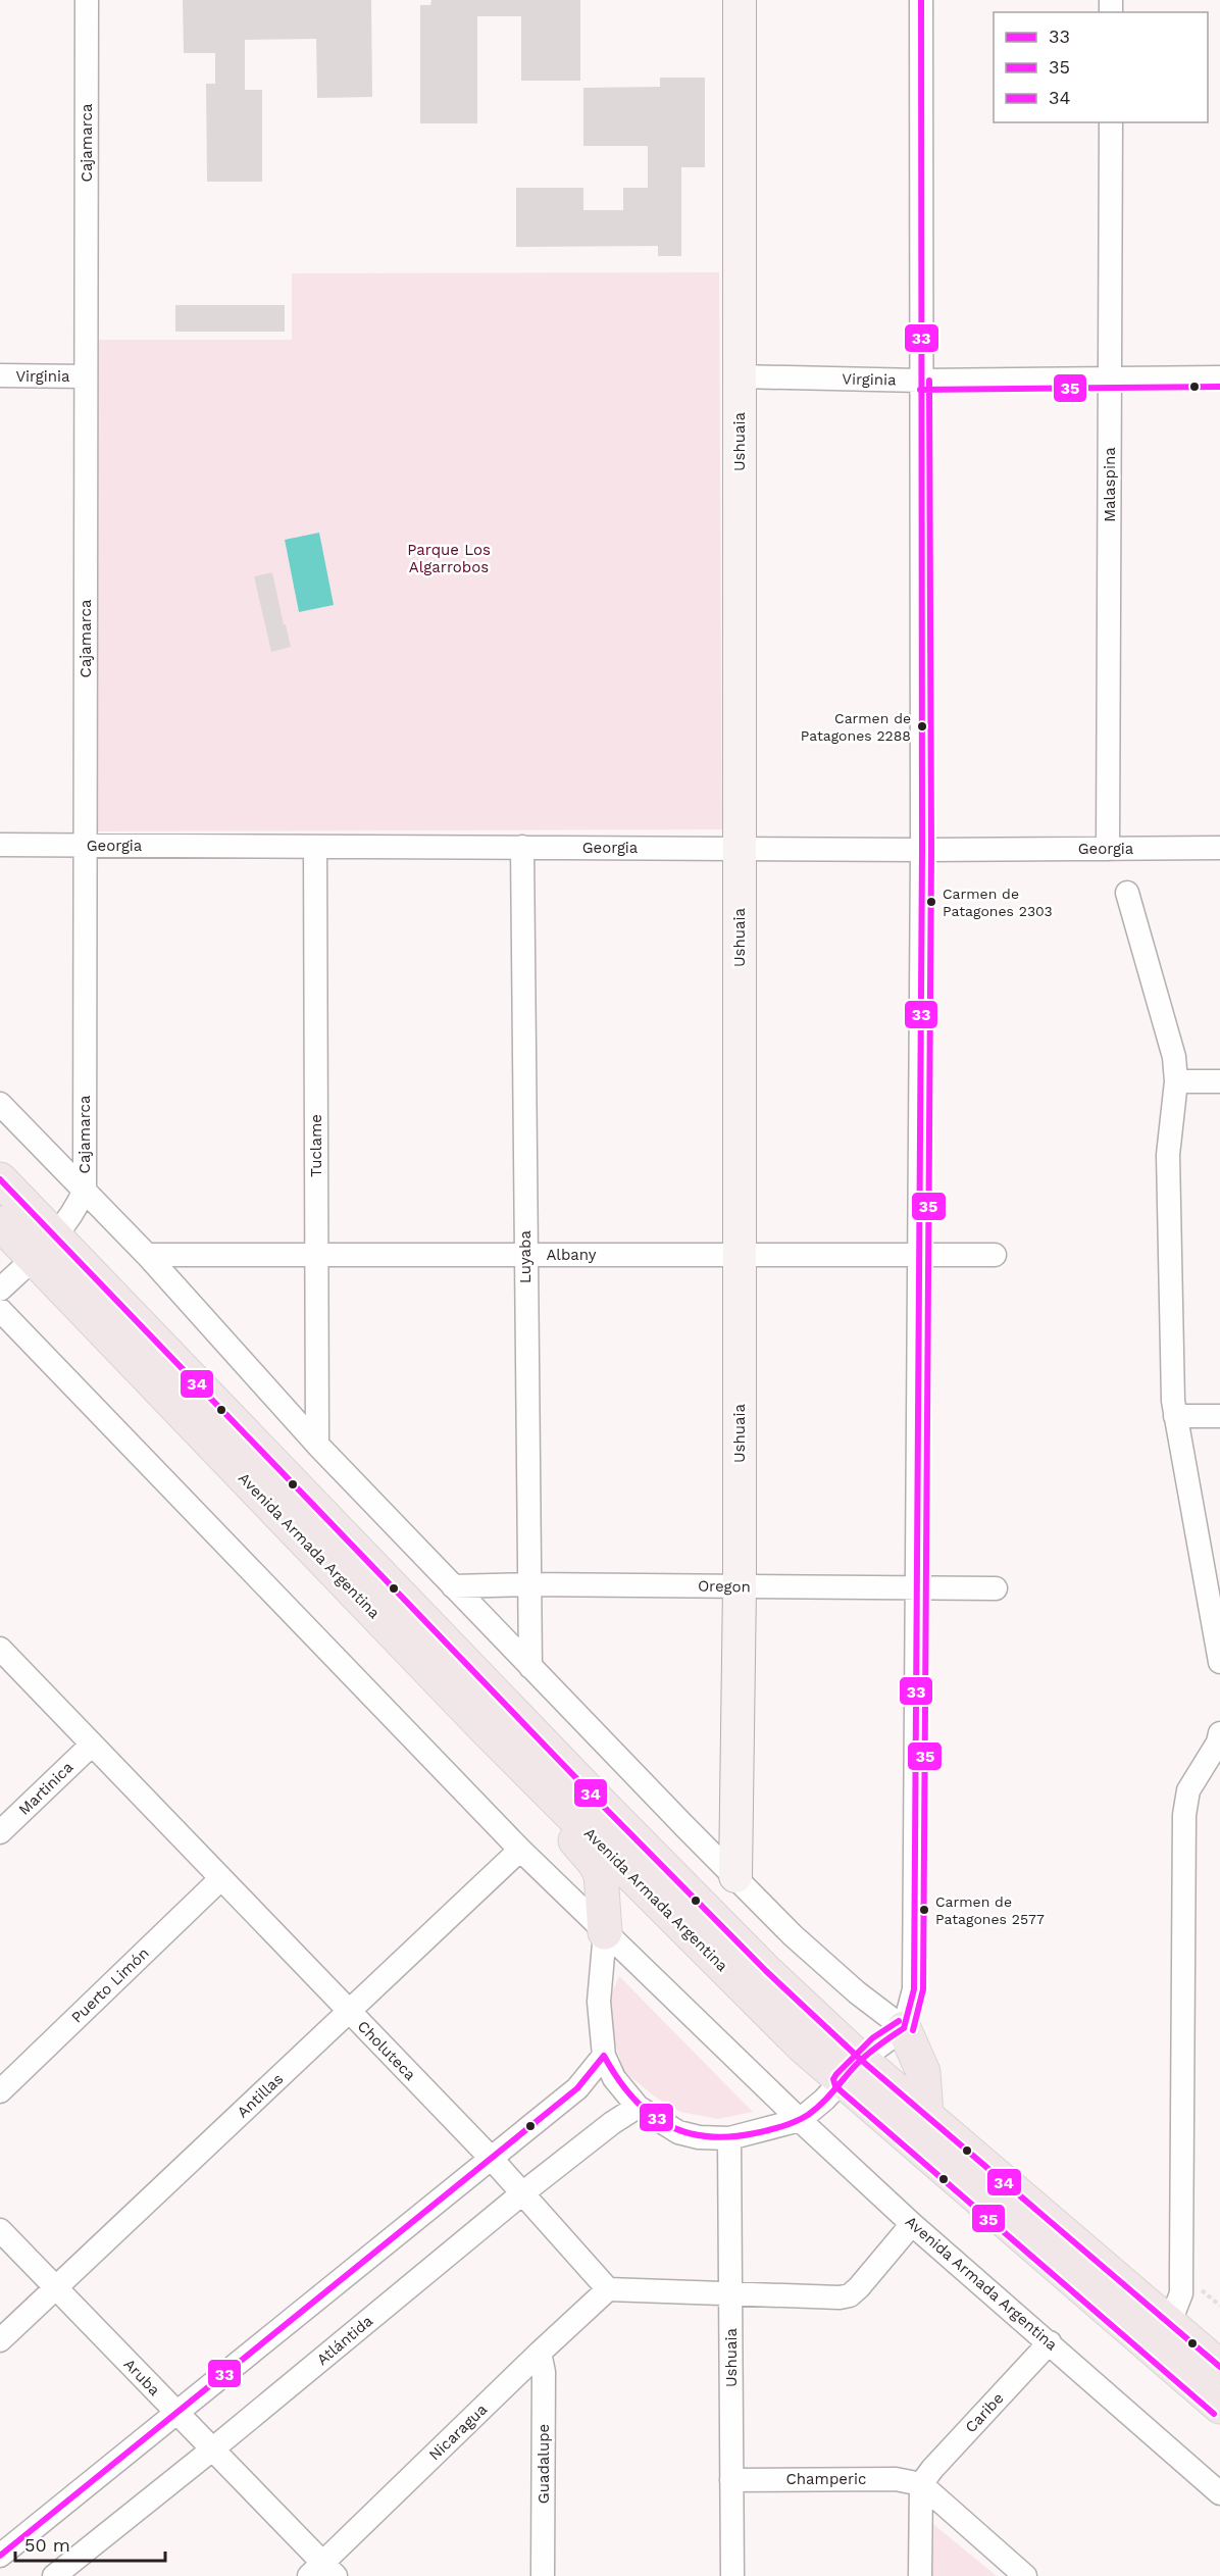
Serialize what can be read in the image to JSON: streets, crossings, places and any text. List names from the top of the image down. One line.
{"streets":{"main road":["Ushuaia","Avenida Armada Argentina"],"street":["Cajamarca","Virginia","Malaspina","Georgia","Tuclame","Albany","Luyaba","Oregon","Martinica","Puerto Limón","Choluteca","Antillas","Atlántida","Aruba","Caribe","Nicaragua","Guadalupe","Champeric"]},"crossings":[["Cajamarca","Virginia"],["Cajamarca","Georgia"],["Cajamarca","Avenida Armada Argentina"],["Virginia","Ushuaia"],["Virginia","Malaspina"],["Ushuaia","Georgia"],["Ushuaia","Albany"],["Ushuaia","Oregon"],["Ushuaia","Champeric"],["Malaspina","Georgia"],["Georgia","Tuclame"],["Georgia","Luyaba"],["Tuclame","Albany"],["Albany","Luyaba"],["Luyaba","Oregon"],["Avenida Armada Argentina","Antillas"],["Avenida Armada Argentina","Caribe"],["Martinica","Choluteca"],["Puerto Limón","Choluteca"],["Choluteca","Antillas"],["Choluteca","Atlántida"],["Choluteca","Nicaragua"],["Antillas","Aruba"],["Atlántida","Aruba"],["Aruba","Nicaragua"],["Caribe","Champeric"],["Nicaragua","Guadalupe"]],"parks":["Parque Los Algarrobos"],"places":["Carmen de Patagones 2288","Carmen de Patagones 2303","Carmen de Patagones 2577"],"lines":["transit line 33","transit line 35","transit line 34"],"legend":["33","35","34"],"scale_bar":"50 m"}
